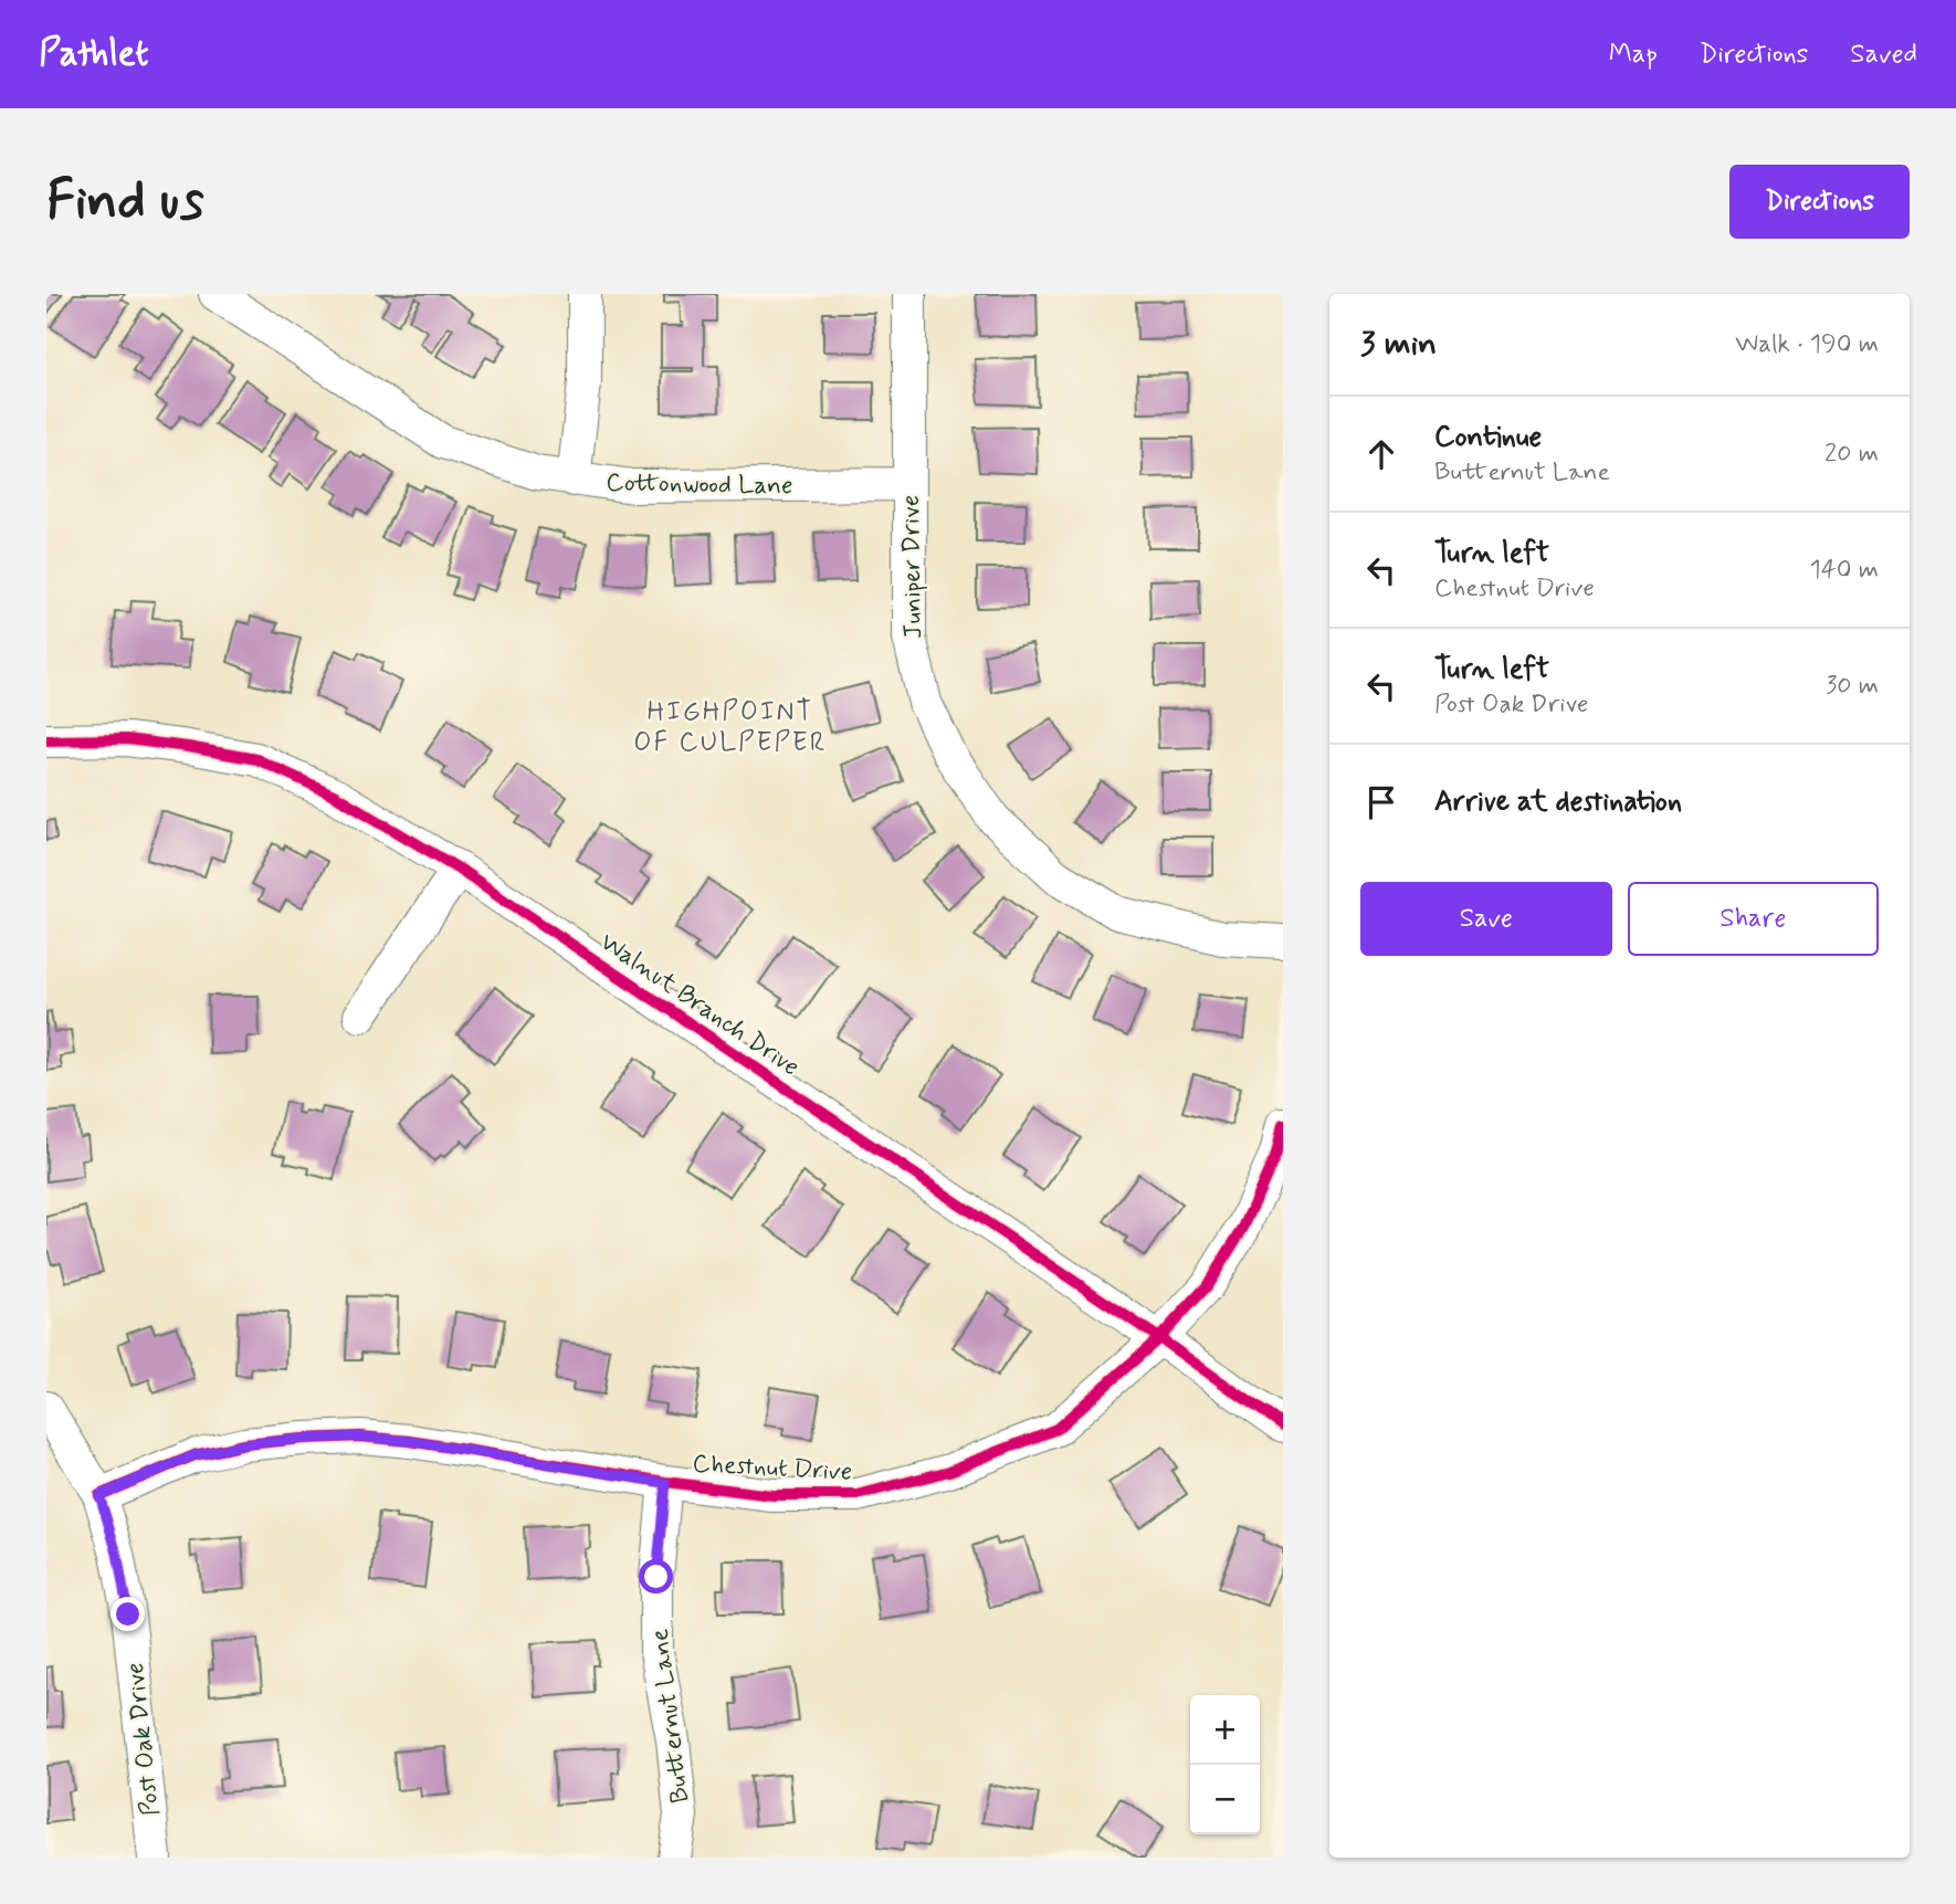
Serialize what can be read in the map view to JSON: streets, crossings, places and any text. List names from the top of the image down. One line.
{"streets":{"street":["Cottonwood Lane","Juniper Drive","Walnut Branch Drive","Chestnut Drive","Butternut Lane","Post Oak Drive"]},"crossings":[["Cottonwood Lane","Juniper Drive"],["Walnut Branch Drive","Chestnut Drive"],["Chestnut Drive","Butternut Lane"],["Chestnut Drive","Post Oak Drive"]],"districts":["HIGHPOINT OF CULPEPER"],"page":{"header":"Pathlet","nav":["Map","Directions","Saved"],"buttons":["Directions",["Save","Share"]],"title":"Find us","heading":["3 min","Walk · 190 m"],"list":[["Continue","Butternut Lane","20 m"],["Turn left","Chestnut Drive","140 m"],["Turn left","Post Oak Drive","30 m"],"Arrive at destination"],"map_buttons":["+","−"]}}
